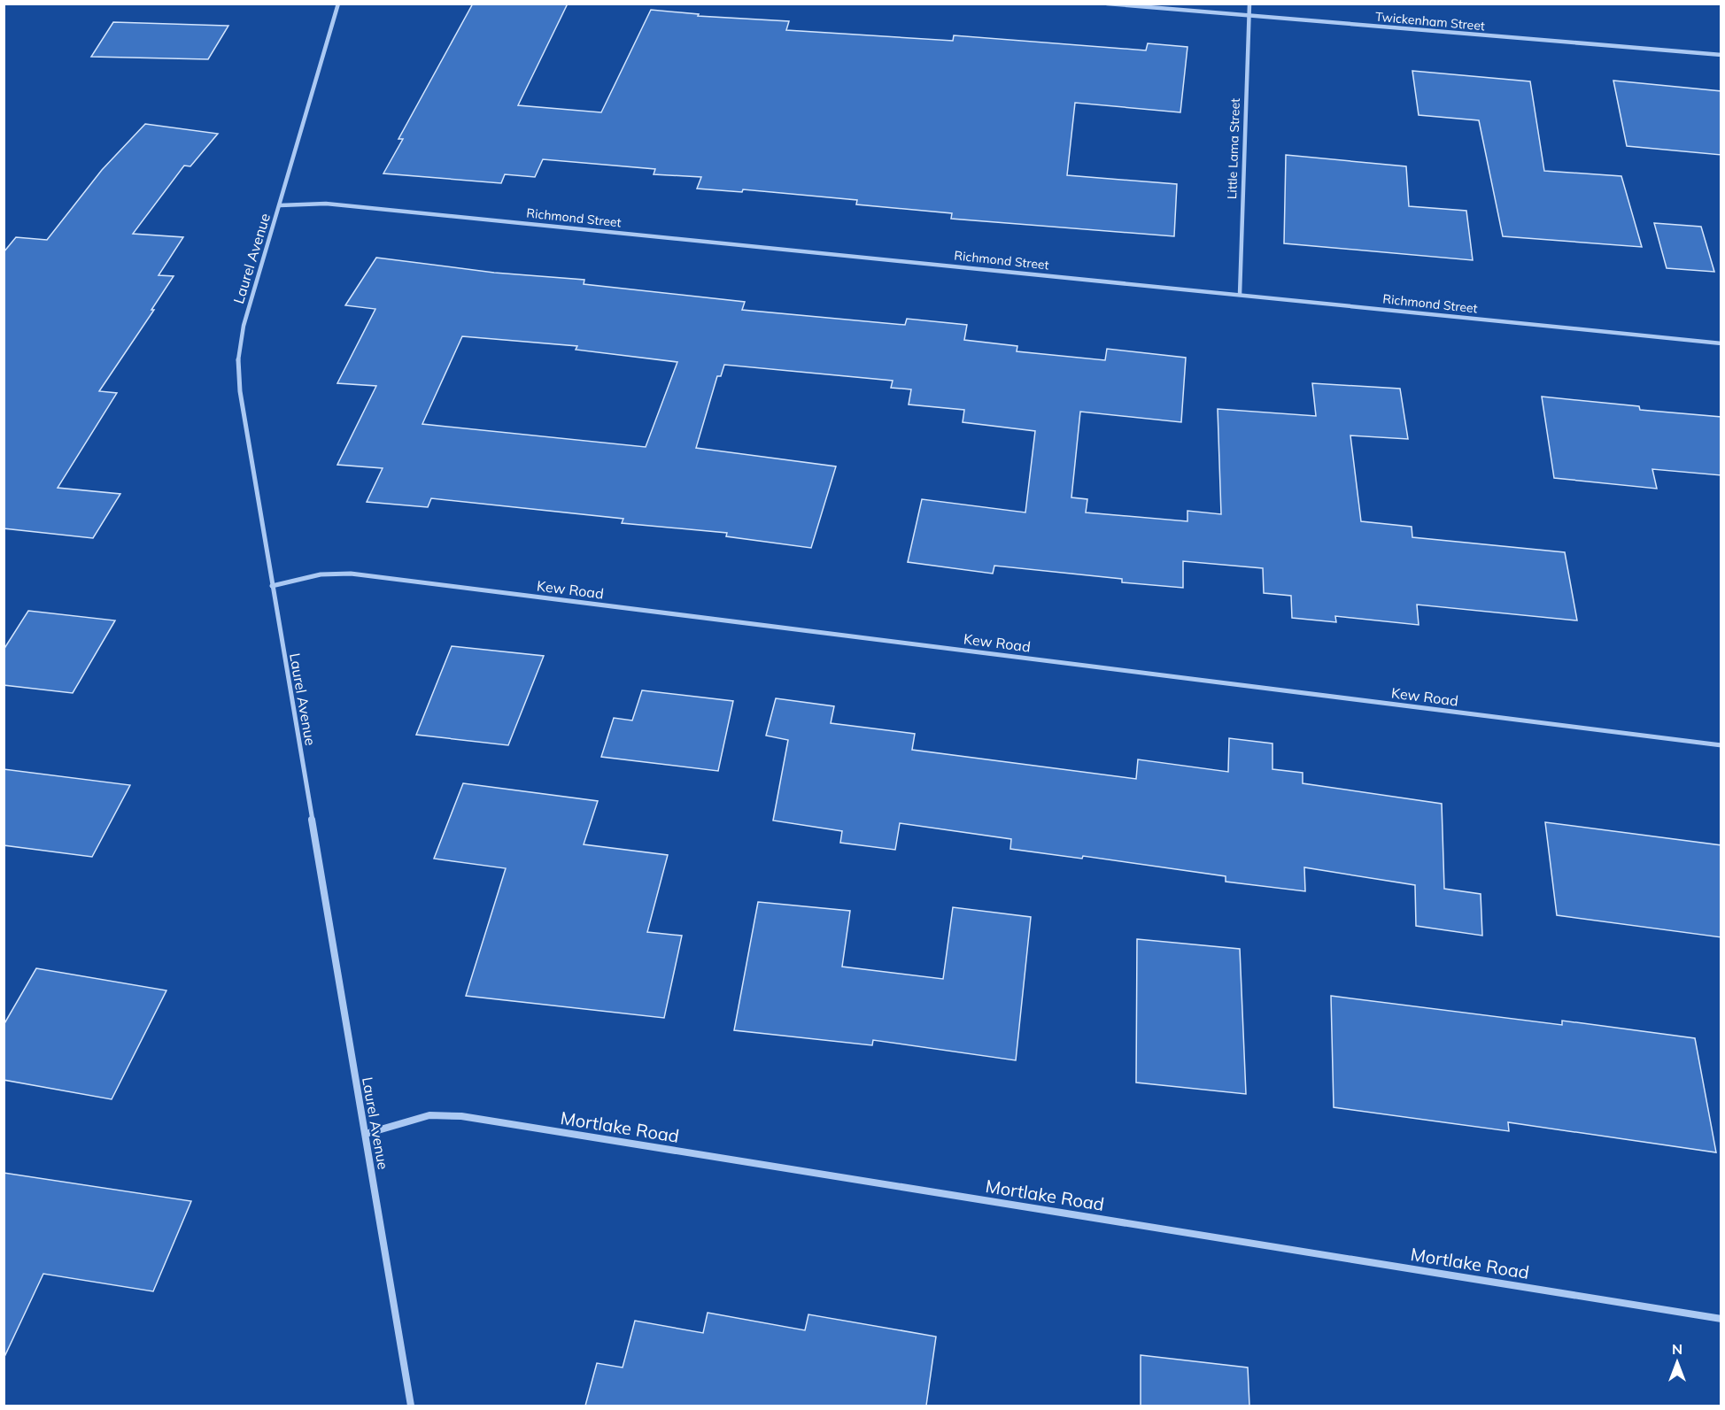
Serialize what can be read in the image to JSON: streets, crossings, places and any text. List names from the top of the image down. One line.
{"streets":{"street":["Twickenham Street","Little Lama Street","Richmond Street","Laurel Avenue","Kew Road","Mortlake Road"]},"crossings":[["Twickenham Street","Little Lama Street"],["Little Lama Street","Richmond Street"],["Richmond Street","Laurel Avenue"],["Laurel Avenue","Kew Road"],["Laurel Avenue","Mortlake Road"]],"north":"top"}
